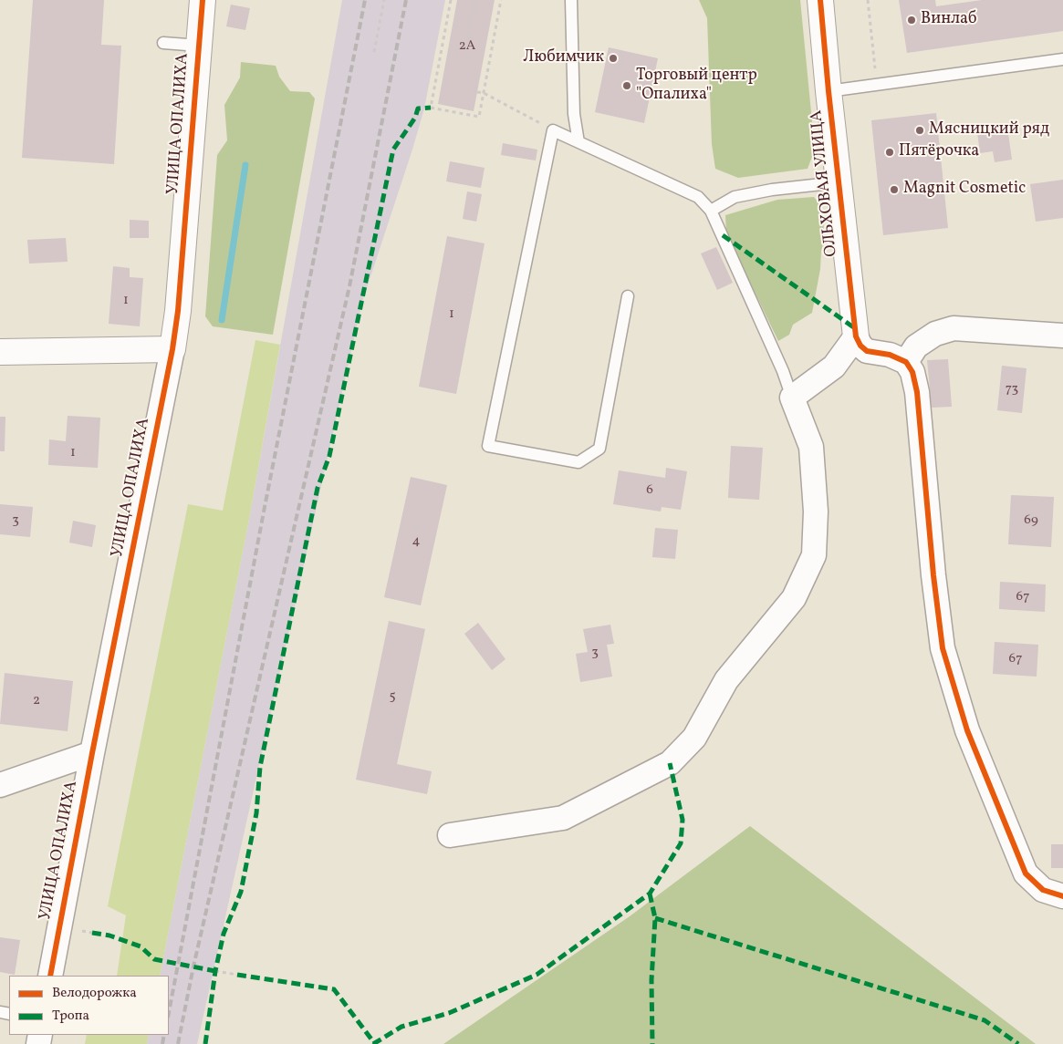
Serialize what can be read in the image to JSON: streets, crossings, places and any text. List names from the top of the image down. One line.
{"streets":{"street":["УЛИЦА ОПАЛИХА","ОЛЬХОВАЯ УЛИЦА"]},"places":["Винлаб","Любимчик","Торговый центр \"Опалиха\"","Мясницкий ряд","Пятёрочка","Magnit Cosmetic"],"house_numbers":["2А","1","1","73","1","6","3","69","4","67","3","67","5","2"],"legend":["Велодорожка","Тропа"]}
